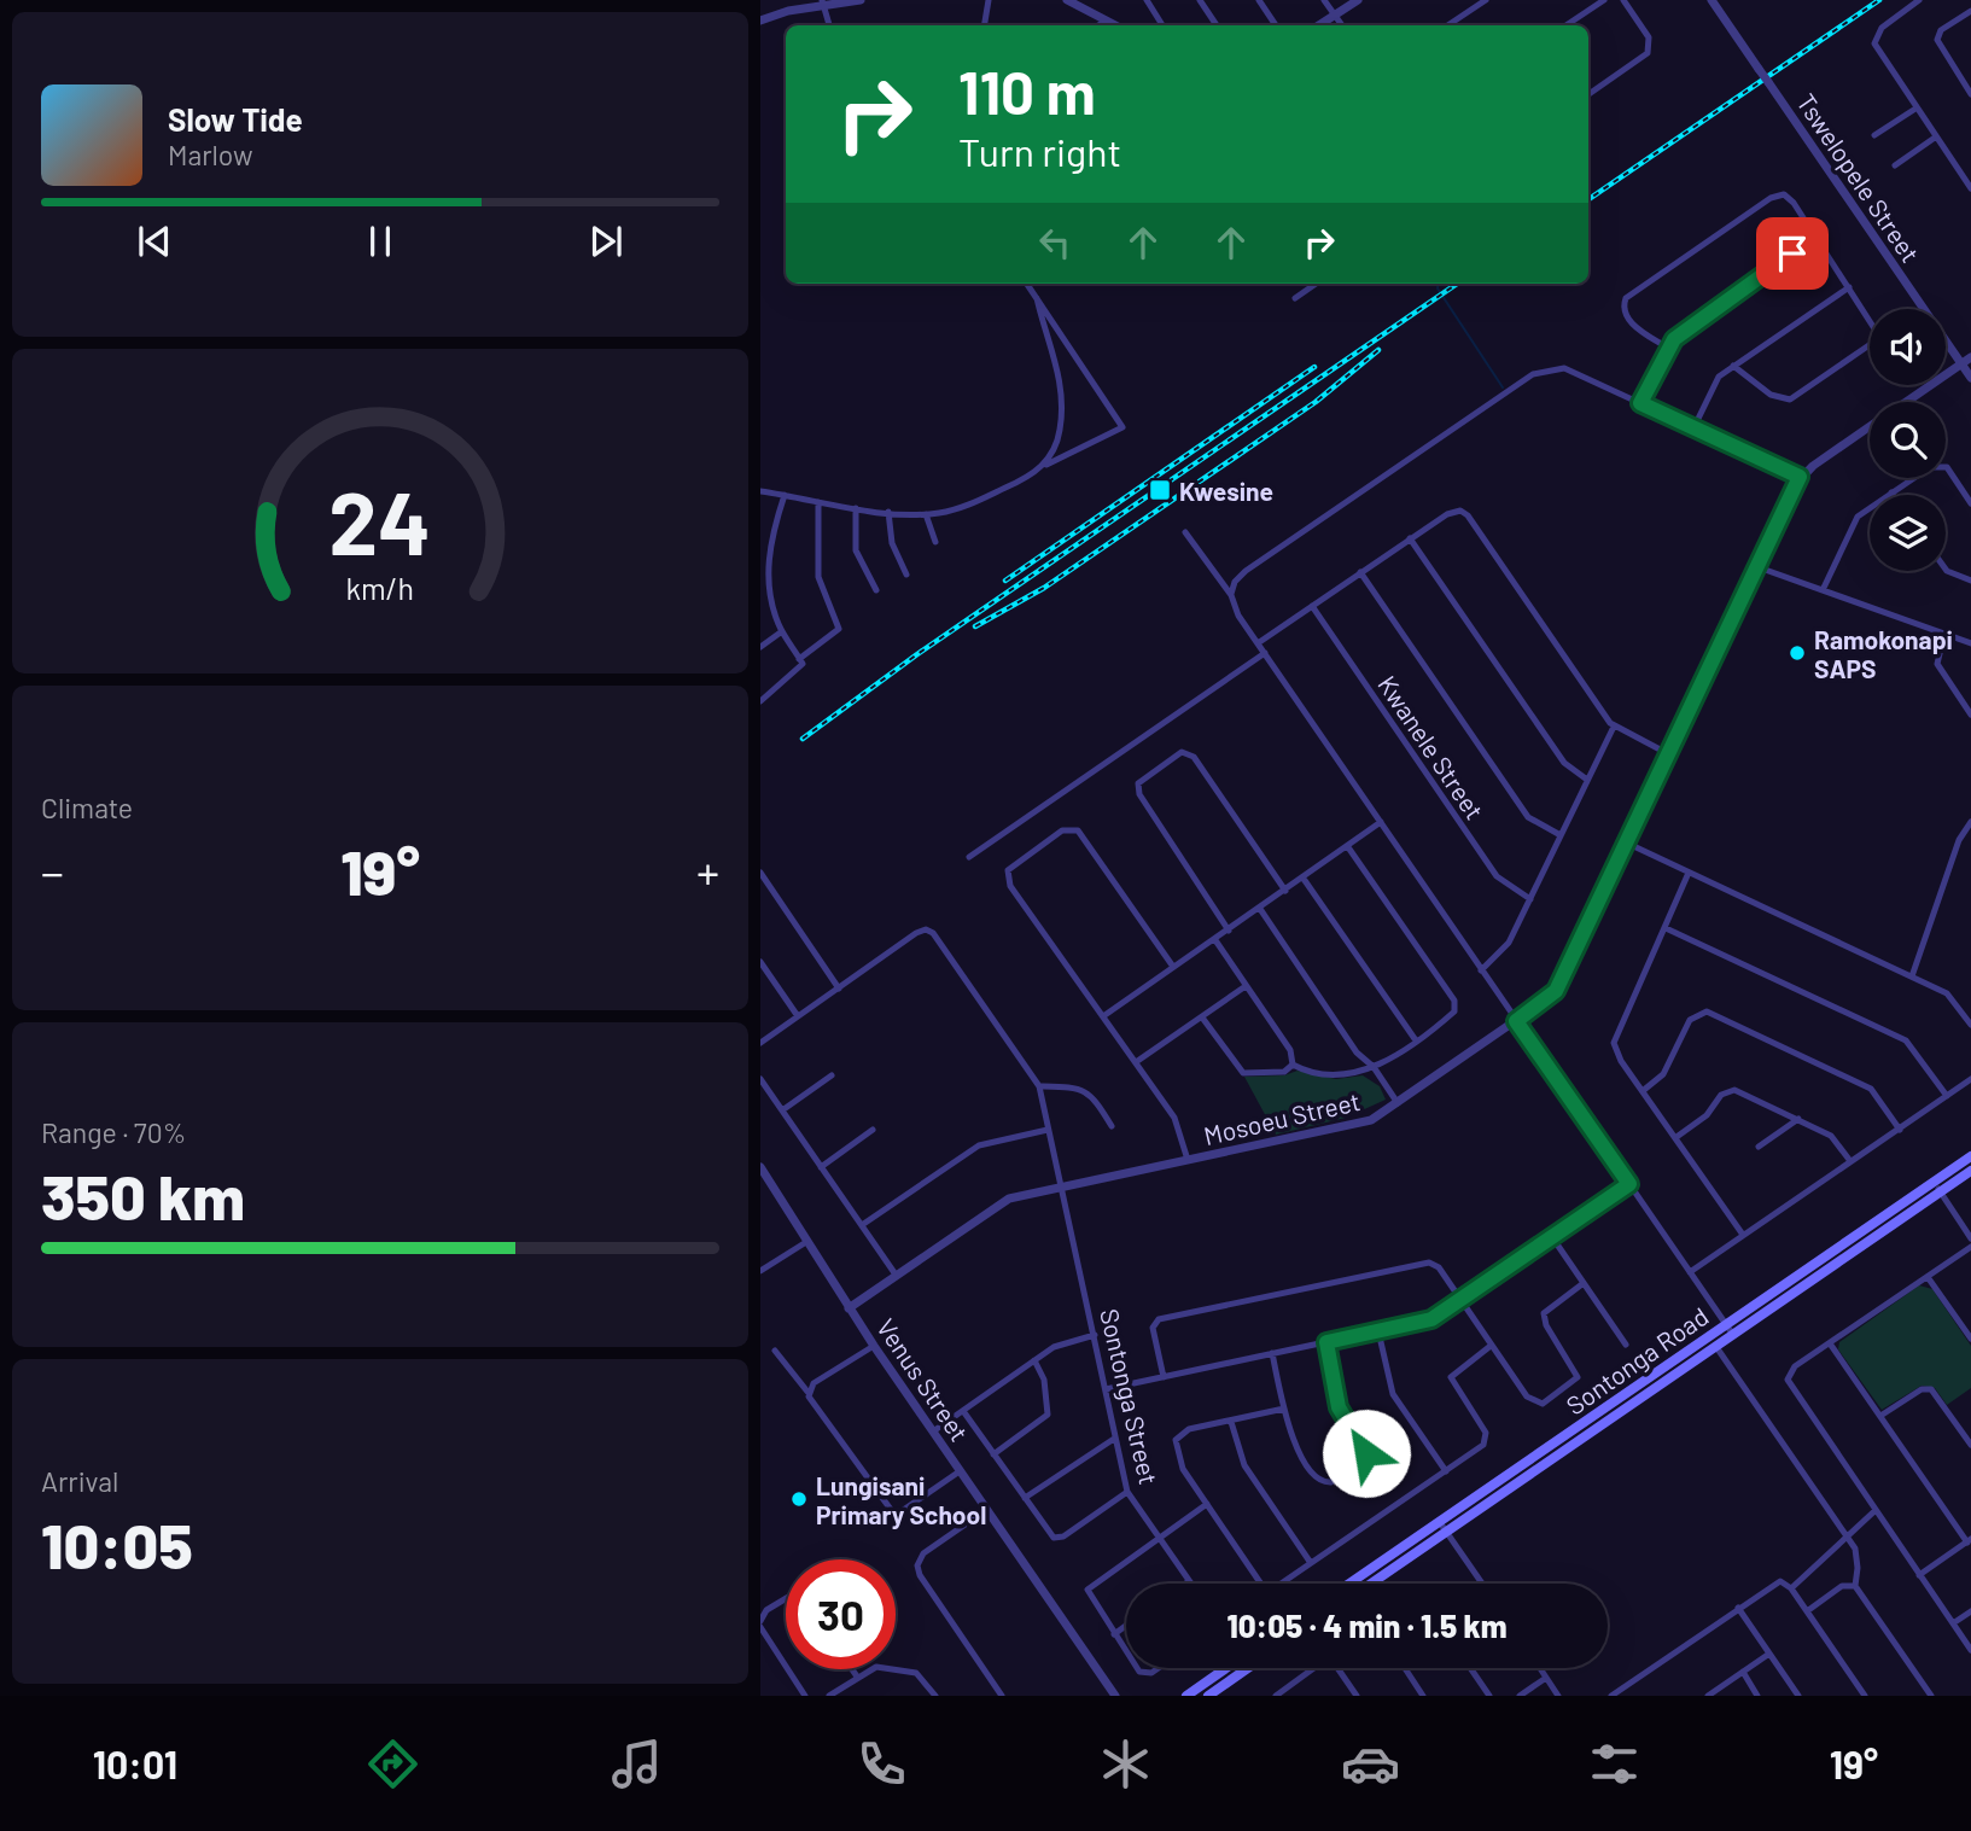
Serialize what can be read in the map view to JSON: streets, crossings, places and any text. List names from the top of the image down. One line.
{"streets":{"main road":["Sontonga Road"],"street":["Tswelopele Street","Kwanele Street","Mosoeu Street","Venus Street","Sontonga Street"]},"crossings":[["Tswelopele Street","Mosoeu Street"],["Mosoeu Street","Venus Street"],["Mosoeu Street","Sontonga Street"]],"places":{"transit":["Kwesine"],"other":["Ramokonapi SAPS","Lungisani Primary School"]},"page":{"turn":["110 m","Turn right"],"song":["Slow Tide","Marlow"],"tile":["Climate",["Range · 70%","350 km"],["Arrival","10:05"]],"heat":["−","19°","+"],"limit":"30","trip":"10:05 · 4 min · 1.5 km","tabs":["10:01","19°"],"gauge":["24","km/h"]}}
